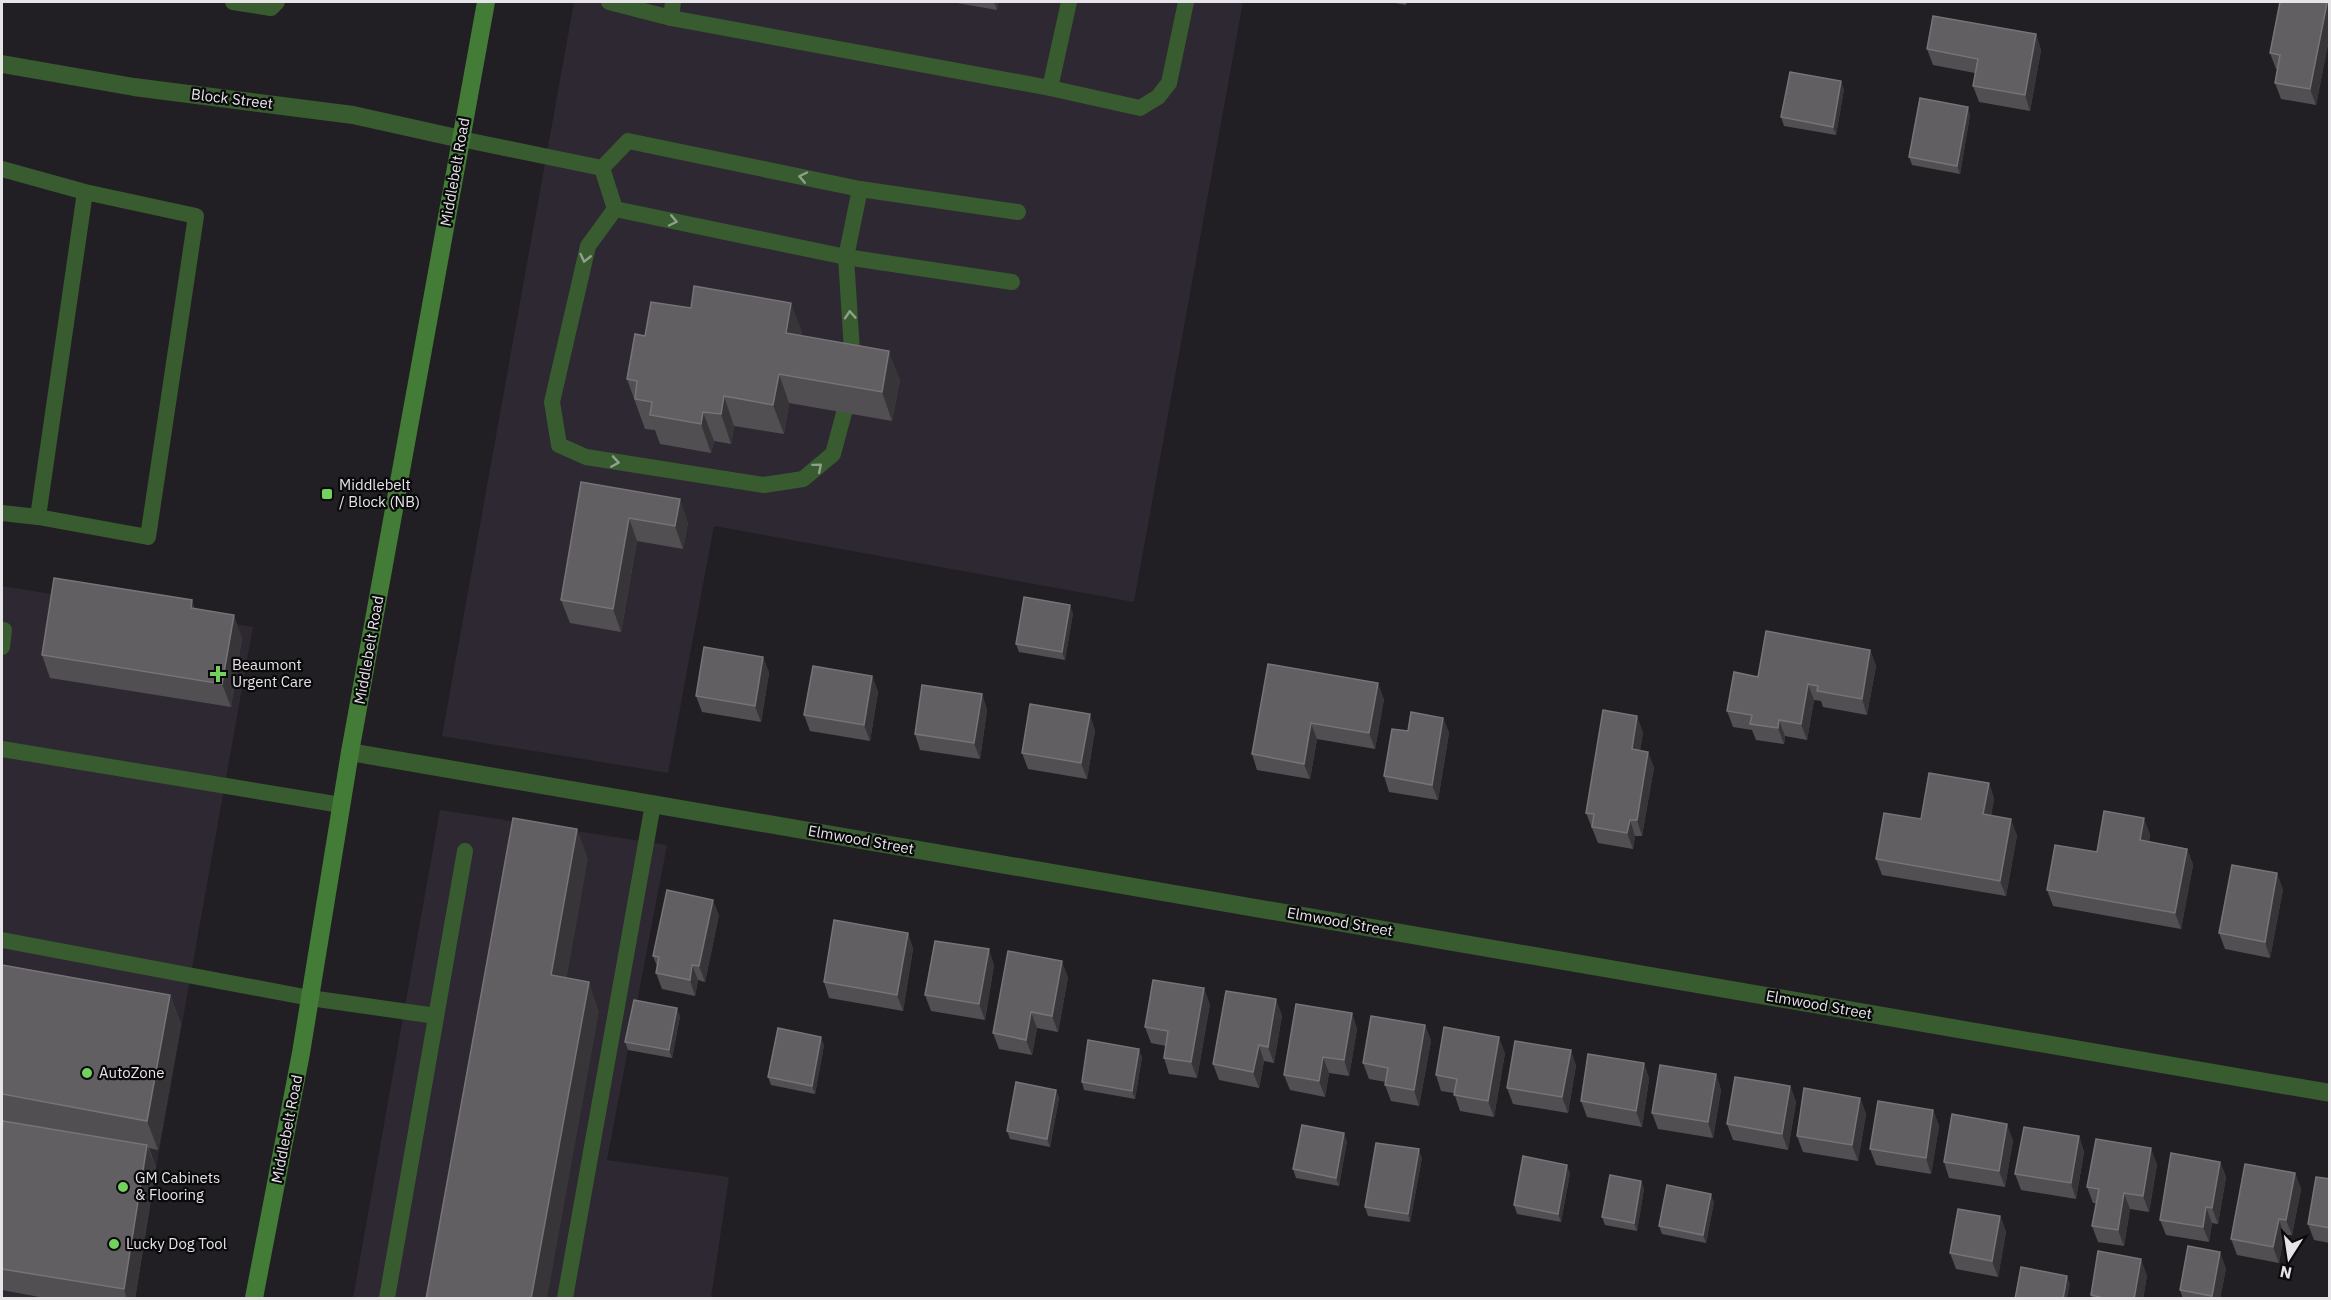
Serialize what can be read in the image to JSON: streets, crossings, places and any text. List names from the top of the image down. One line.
{"streets":{"main road":["Middlebelt Road"],"street":["Block Street","Elmwood Street"]},"crossings":[["Block Street","Middlebelt Road"],["Middlebelt Road","Elmwood Street"]],"places":{"transit":["Middlebelt / Block (NB)"],"health":["Beaumont Urgent Care"],"other":["AutoZone","GM Cabinets & Flooring","Lucky Dog Tool"]},"north":"bottom"}
